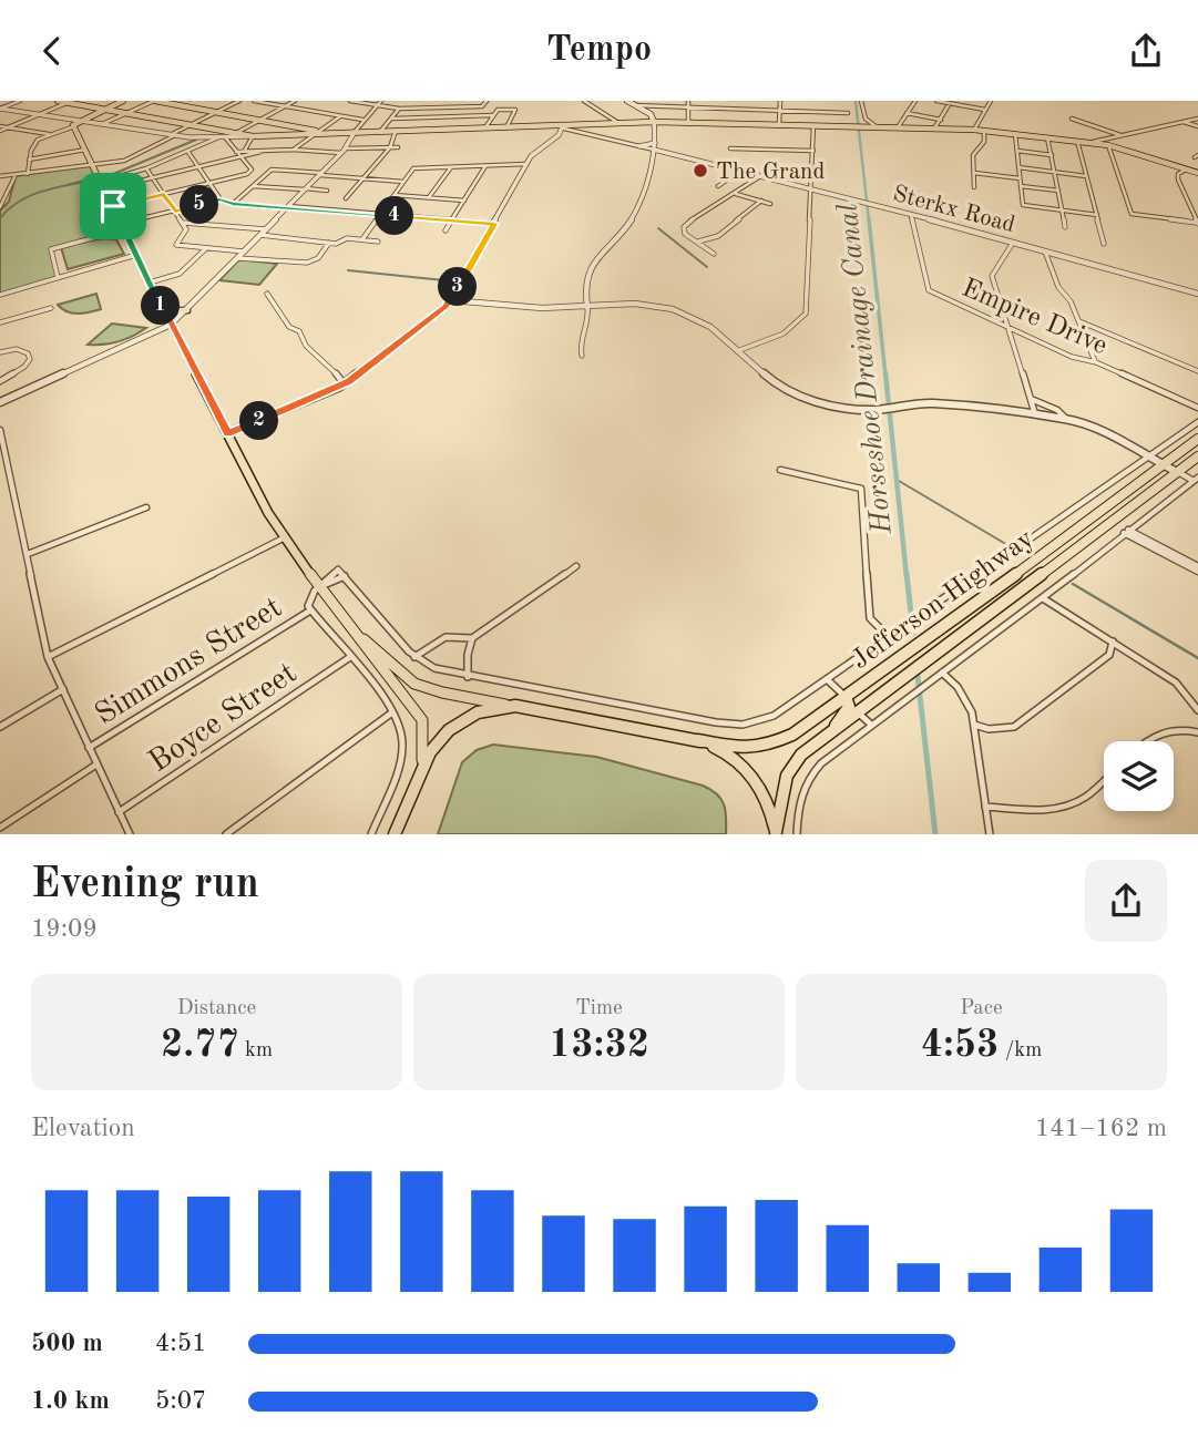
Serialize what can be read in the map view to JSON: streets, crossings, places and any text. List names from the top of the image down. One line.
{"streets":{"highway":["Jefferson Highway"],"street":["Sterkx Road","Empire Drive","Simmons Street","Boyce Street"]},"crossings":[["Sterkx Road","Empire Drive"]],"water":["Horseshoe Drainage Canal"],"places":["The Grand"],"page":{"header":"Tempo","pins":["5","4","3","1","2"],"heading":["Evening run","19:09"],"stats":[["Distance","2.77 km"],["Time","13:32"],["Pace","4:53 /km"]],"chart":["Elevation","141–162 m"],"list":[{"name":"500 m","note":"4:51"},{"name":"1.0 km","note":"5:07"}]}}
